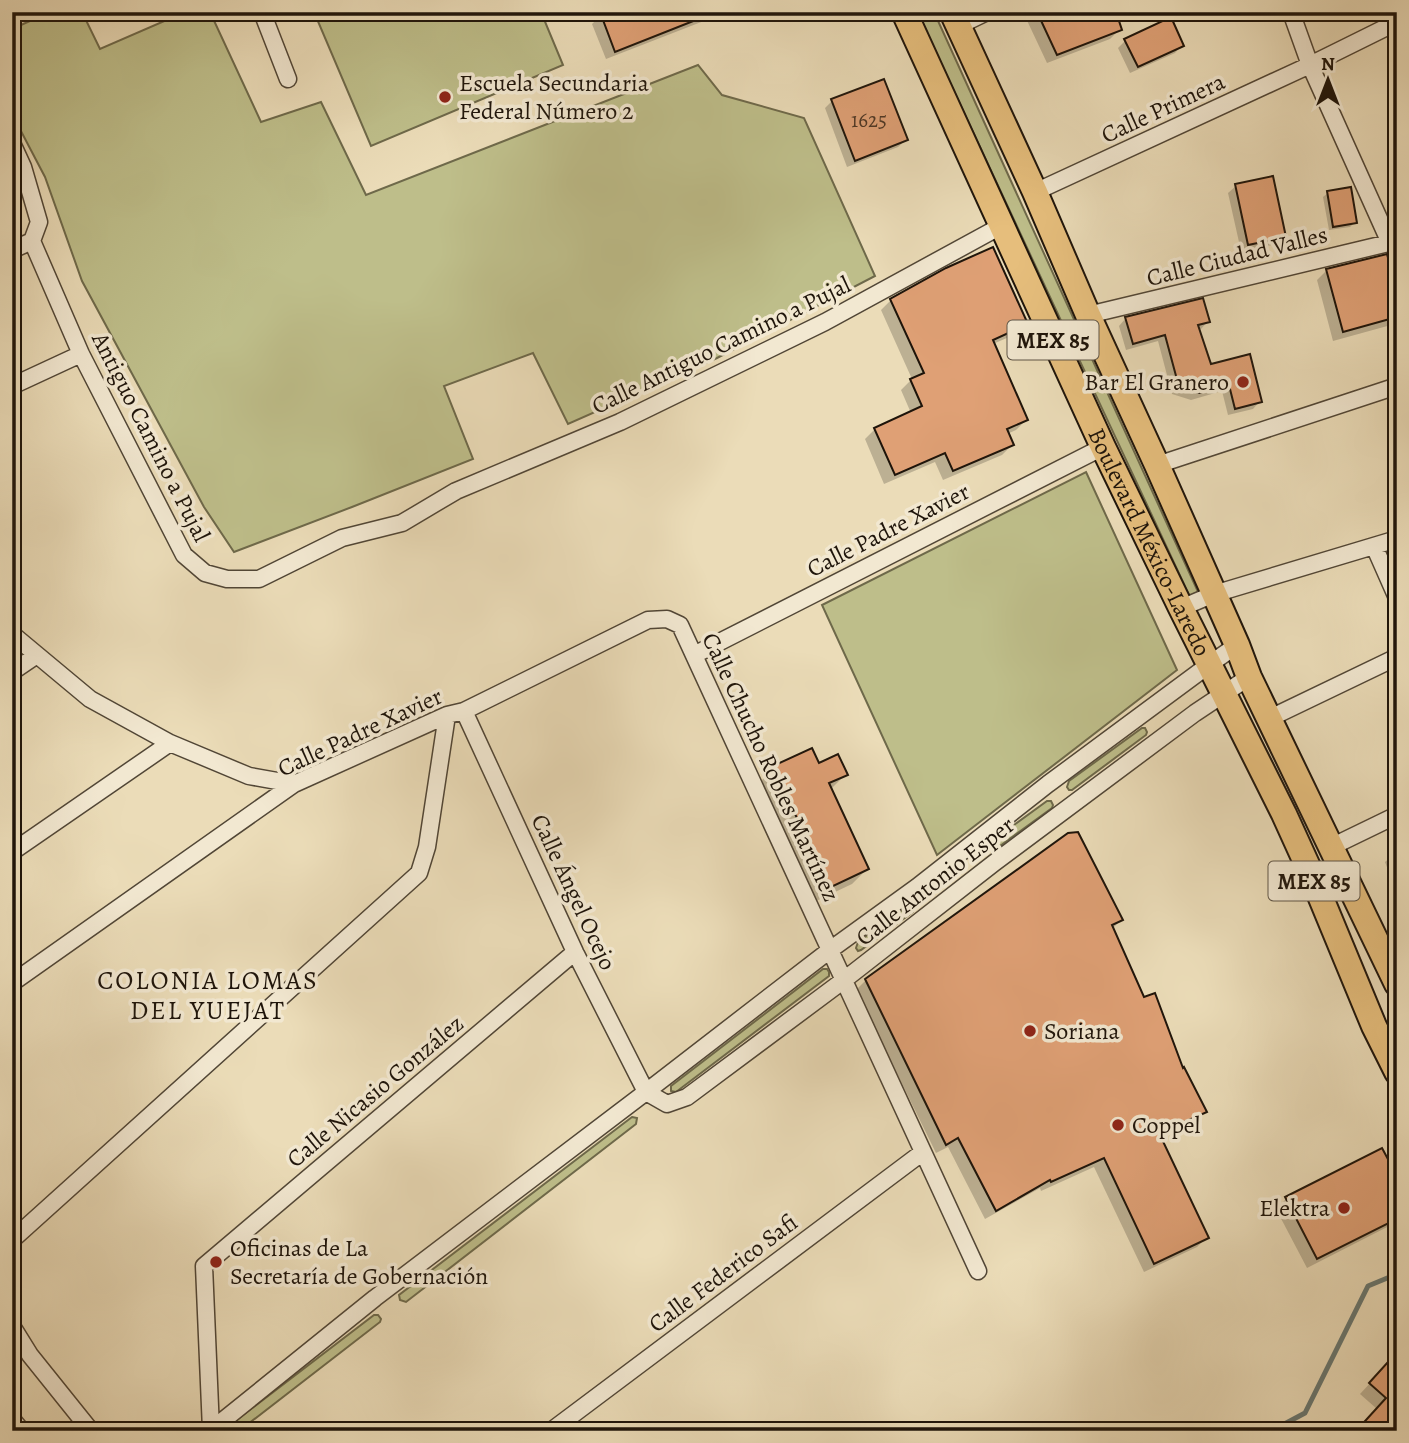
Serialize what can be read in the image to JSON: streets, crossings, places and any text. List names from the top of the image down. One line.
{"streets":{"main road":["MEX 85","Boulevard México-Laredo"],"street":["Calle Primera","Calle Ciudad Valles","Calle Antiguo Camino a Pujal","Antiguo Camino a Pujal","Calle Padre Xavier","Calle Chucho Robles Martínez","Calle Antonio Esper","Calle Ángel Ocejo","Calle Nicasio González","Calle Federico Safi"]},"crossings":[["Calle Primera","Boulevard México-Laredo"],["Calle Ciudad Valles","Boulevard México-Laredo"],["Calle Antiguo Camino a Pujal","Antiguo Camino a Pujal"],["Calle Antiguo Camino a Pujal","Boulevard México-Laredo"],["Calle Padre Xavier","Boulevard México-Laredo"],["Calle Padre Xavier","Calle Chucho Robles Martínez"],["Calle Padre Xavier","Calle Ángel Ocejo"],["Boulevard México-Laredo","Calle Antonio Esper"],["Calle Chucho Robles Martínez","Calle Antonio Esper"],["Calle Chucho Robles Martínez","Calle Federico Safi"],["Calle Antonio Esper","Calle Ángel Ocejo"],["Calle Antonio Esper","Calle Nicasio González"],["Calle Ángel Ocejo","Calle Nicasio González"]],"districts":["COLONIA LOMAS DEL YUEJAT"],"places":["Escuela Secundaria Federal Número 2","Bar El Granero","Soriana","Coppel","Elektra","Oficinas de La Secretaría de Gobernación"],"house_numbers":["1625"],"north":"top"}
